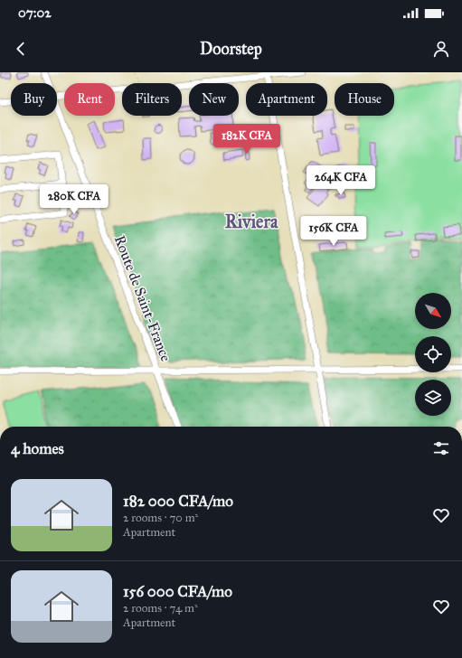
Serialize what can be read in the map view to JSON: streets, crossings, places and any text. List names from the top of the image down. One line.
{"streets":{"street":["Route de Saint-France"]},"districts":["Riviera"],"north":"bottom right","page":{"status":"07:02","header":"Doorstep","chip":["Buy","Rent","Filters","New","Apartment","House"],"price":["182K CFA","264K CFA","280K CFA","156K CFA"],"heading":"4 homes","list":[{"name":"182 000 CFA/mo","note":"2 rooms · 70 m² · Apartment"},{"name":"156 000 CFA/mo","note":"2 rooms · 74 m² · Apartment"}]}}
